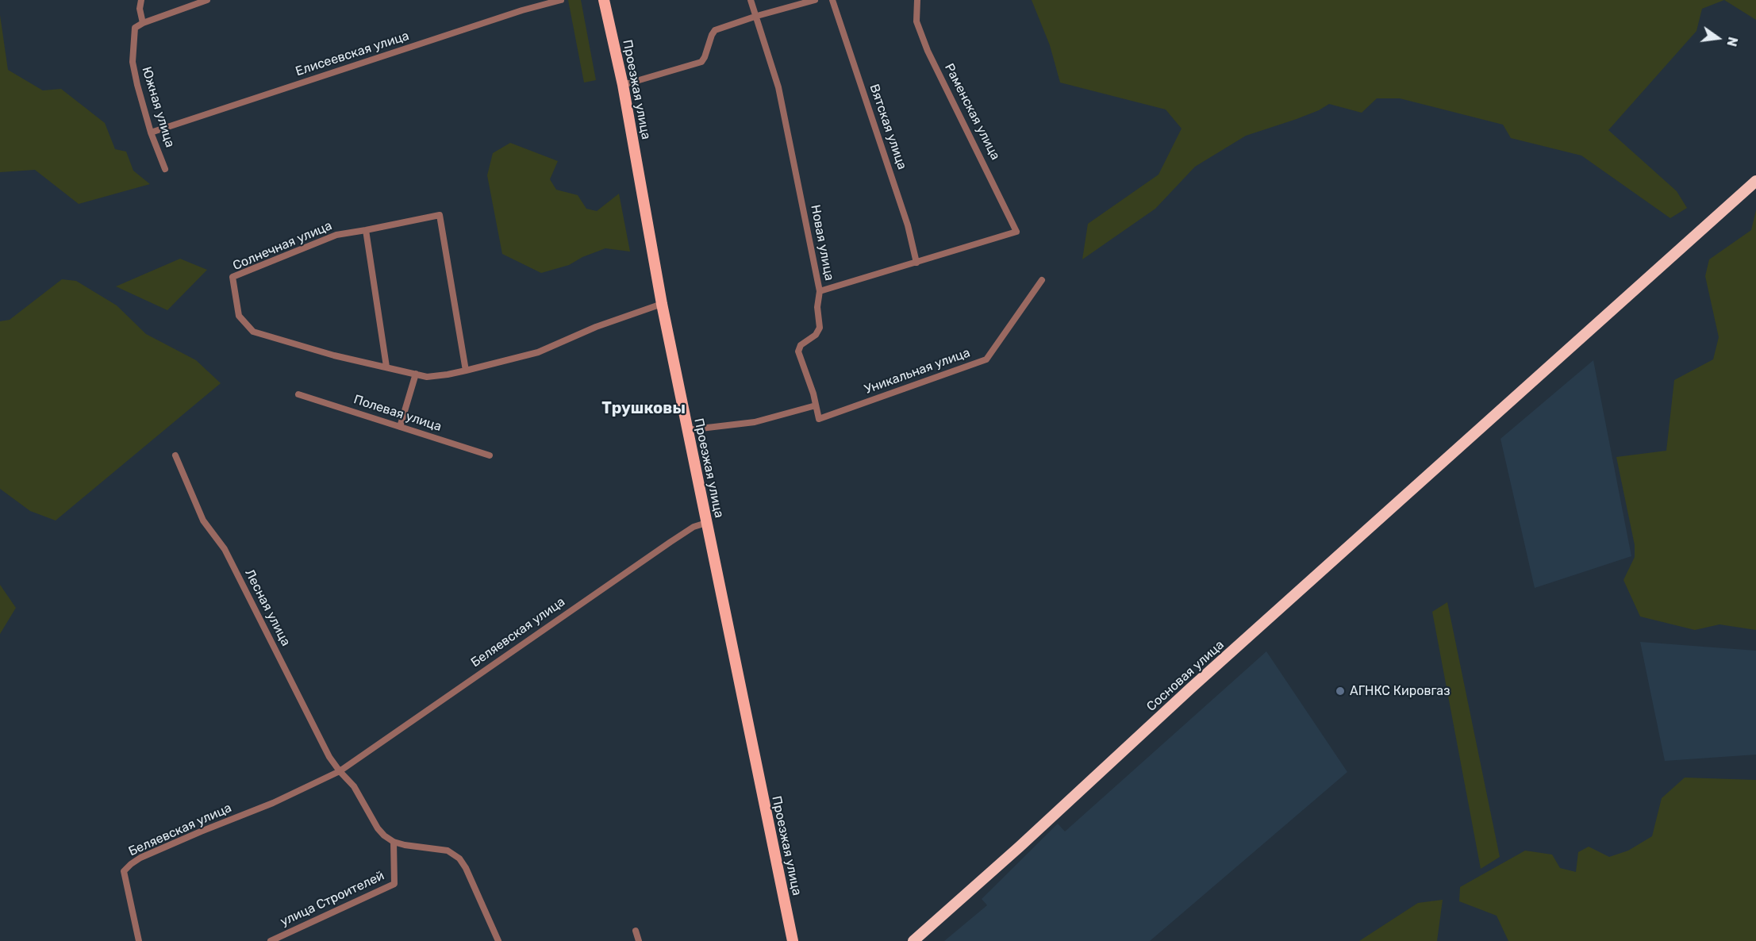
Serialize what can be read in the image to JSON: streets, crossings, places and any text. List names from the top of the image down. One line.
{"streets":{"highway":["Сосновая улица"],"main road":["Проезжая улица"],"street":["Елисеевская улица","Южная улица","Раменская улица","Вятская улица","Новая улица","Солнечная улица","Уникальная улица","Полевая улица","Лесная улица","Беляевская улица","улица Строителей"]},"crossings":[["Елисеевская улица","Южная улица"],["Проезжая улица","Солнечная улица"],["Проезжая улица","Беляевская улица"],["Раменская улица","Новая улица"],["Вятская улица","Новая улица"],["Лесная улица","Беляевская улица"],["Лесная улица","улица Строителей"]],"districts":["Трушковы"],"places":["АГНКС Кировгаз"],"north":"right"}
